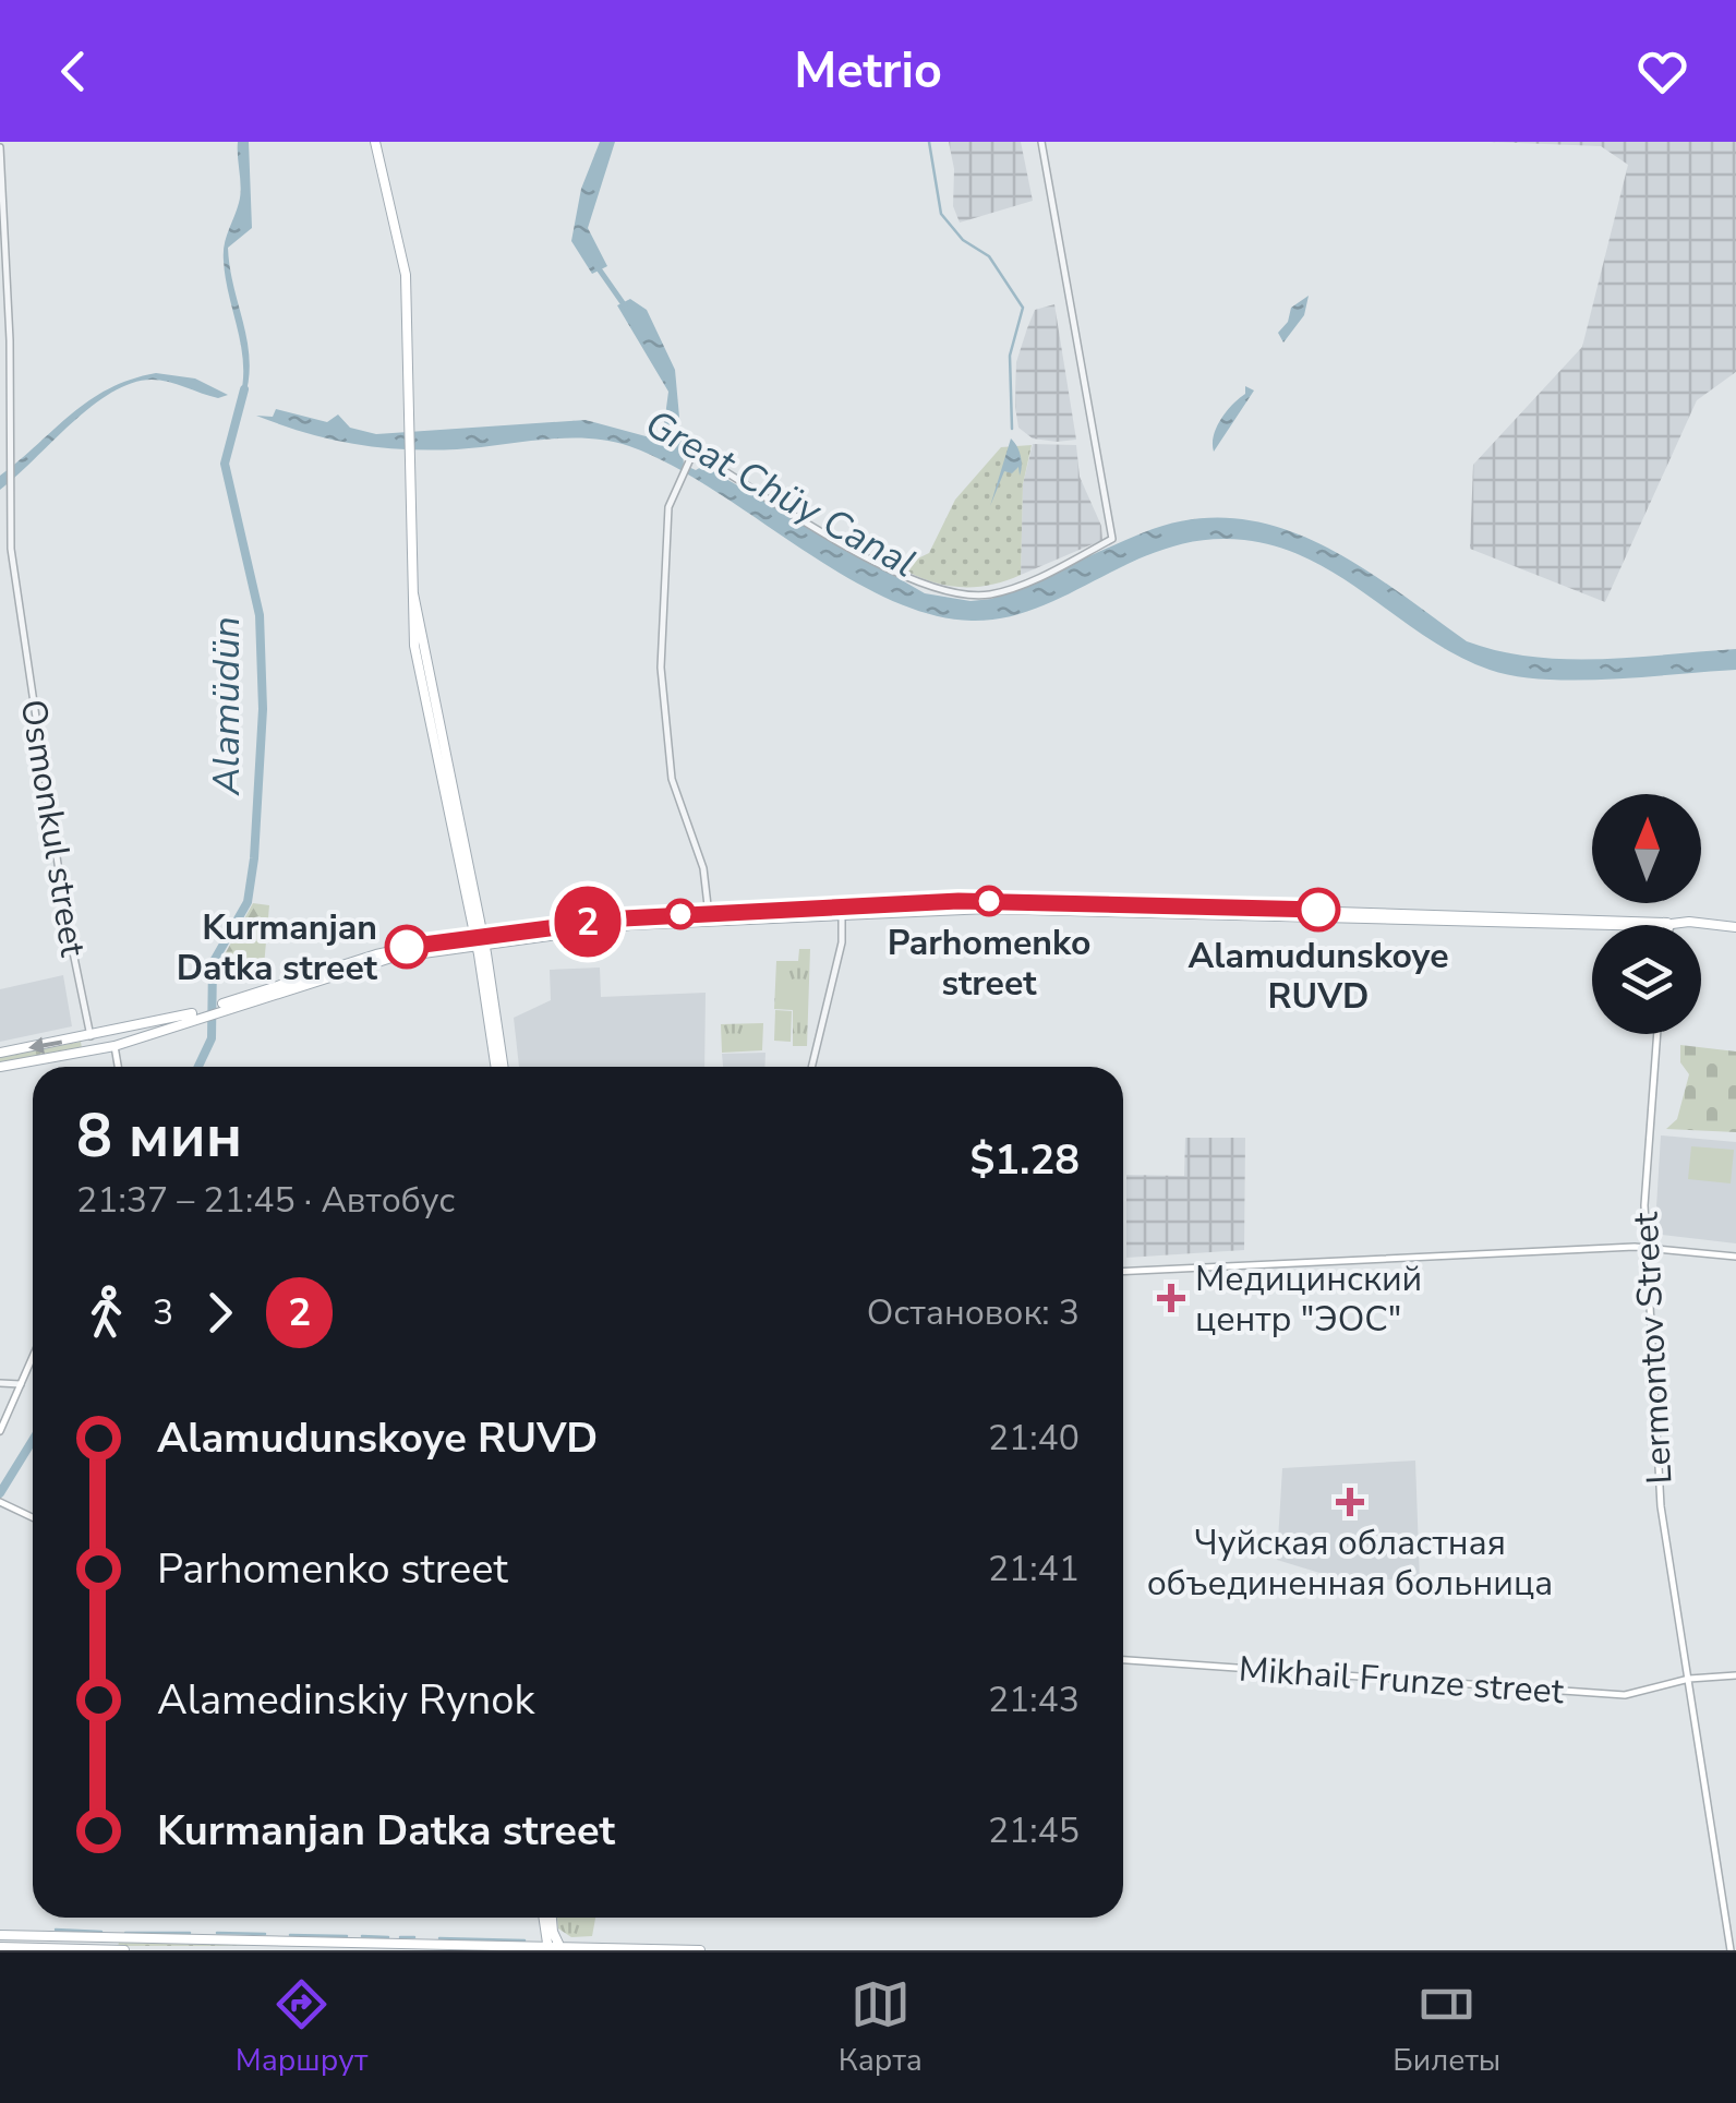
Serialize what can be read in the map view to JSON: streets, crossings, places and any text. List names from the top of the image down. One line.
{"streets":{"main road":["Lermontov Street","Mikhail Frunze street"],"street":["Osmonkul street"]},"crossings":[["Lermontov Street","Mikhail Frunze street"]],"water":["Great Chüy Canal","Alamüdün"],"places":{"other":["Parhomenko street","Alamudunskoye RUVD","Kurmanjan Datka street"],"health":["Медицинский центр \"ЭОС\"","Чуйская областная объединенная больница"]},"lines":["bus line 2"],"north":"top","page":{"header":"Metrio","on_map":"2","heading":["8 мин","21:37 – 21:45 · Автобус","$1.28"],"legs":["3","2","Остановок: 3"],"list":[{"name":"Alamudunskoye RUVD","value":"21:40"},{"name":"Parhomenko street","value":"21:41"},{"name":"Alamedinskiy Rynok","value":"21:43"},{"name":"Kurmanjan Datka street","value":"21:45"}],"tabs":["Маршрут","Карта","Билеты"]}}
